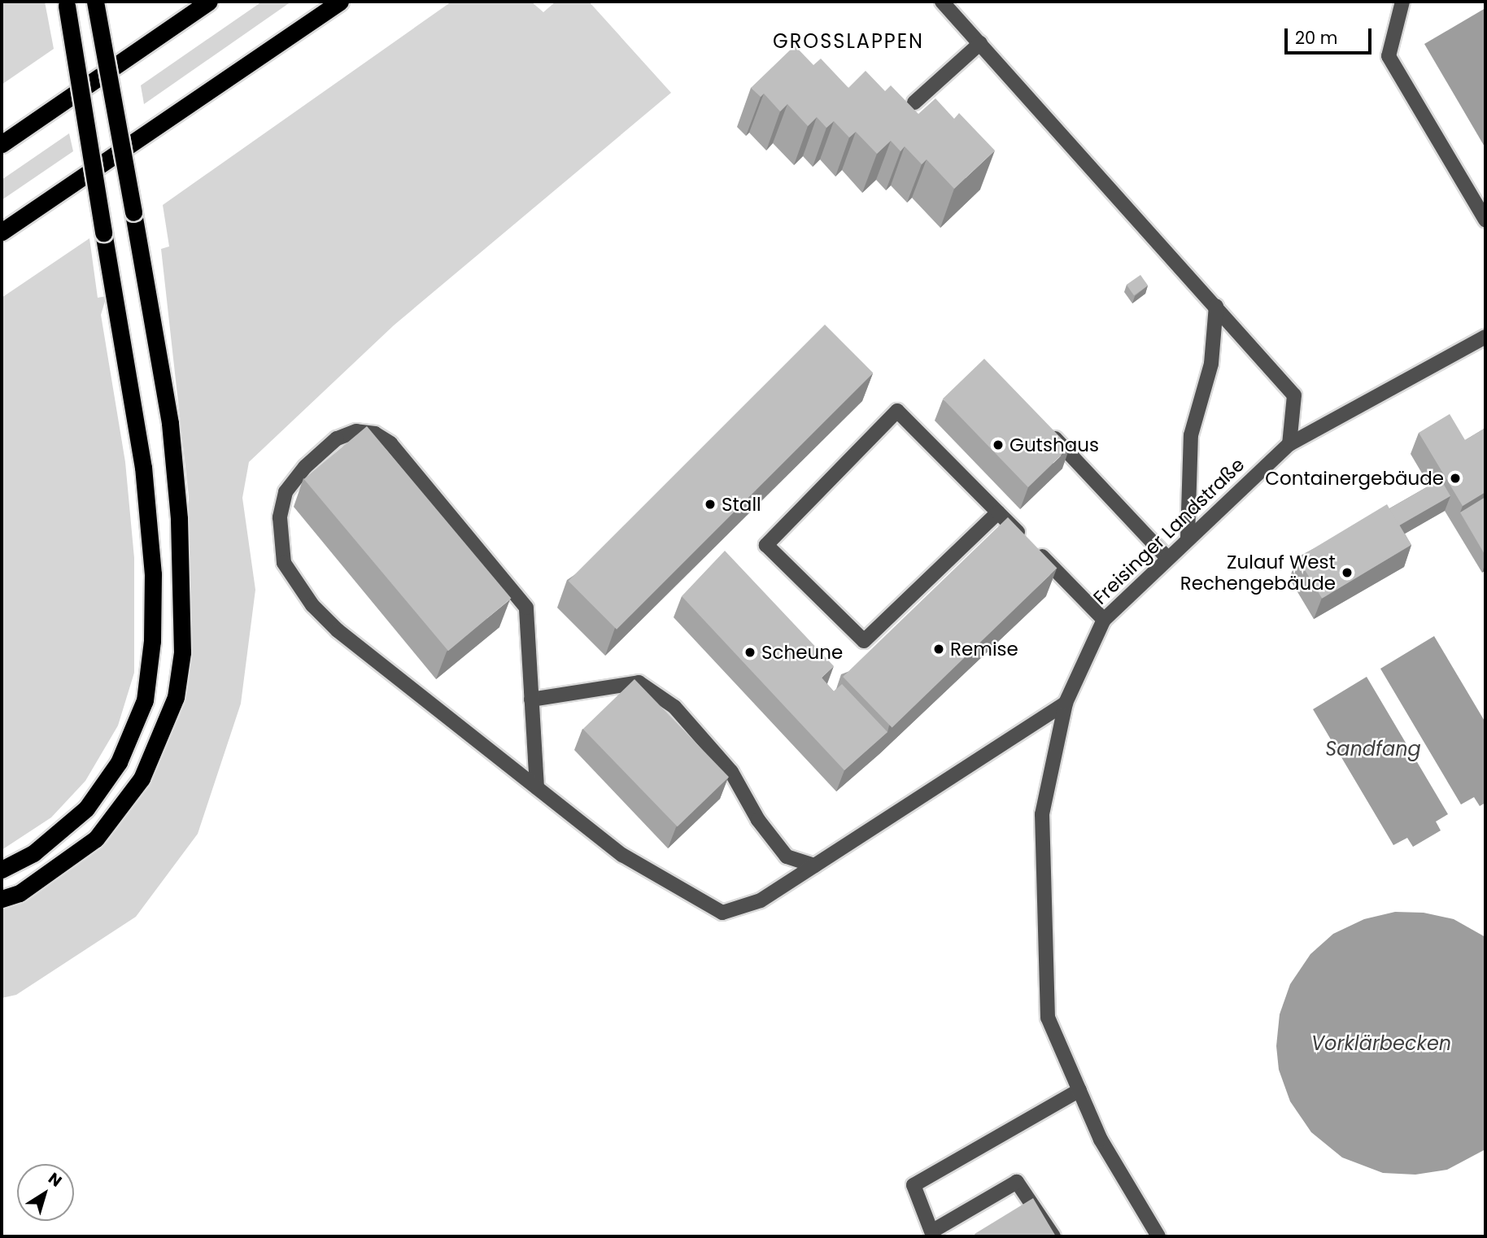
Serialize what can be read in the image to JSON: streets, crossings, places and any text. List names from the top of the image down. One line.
{"streets":{"lane":["Freisinger Landstraße"]},"districts":["GROSSLAPPEN"],"water":["Sandfang","Vorklärbecken"],"places":["Gutshaus","Containergebäude","Stall","Zulauf West Rechengebäude","Remise","Scheune"],"scale_bar":"20 m","north":"top right"}
